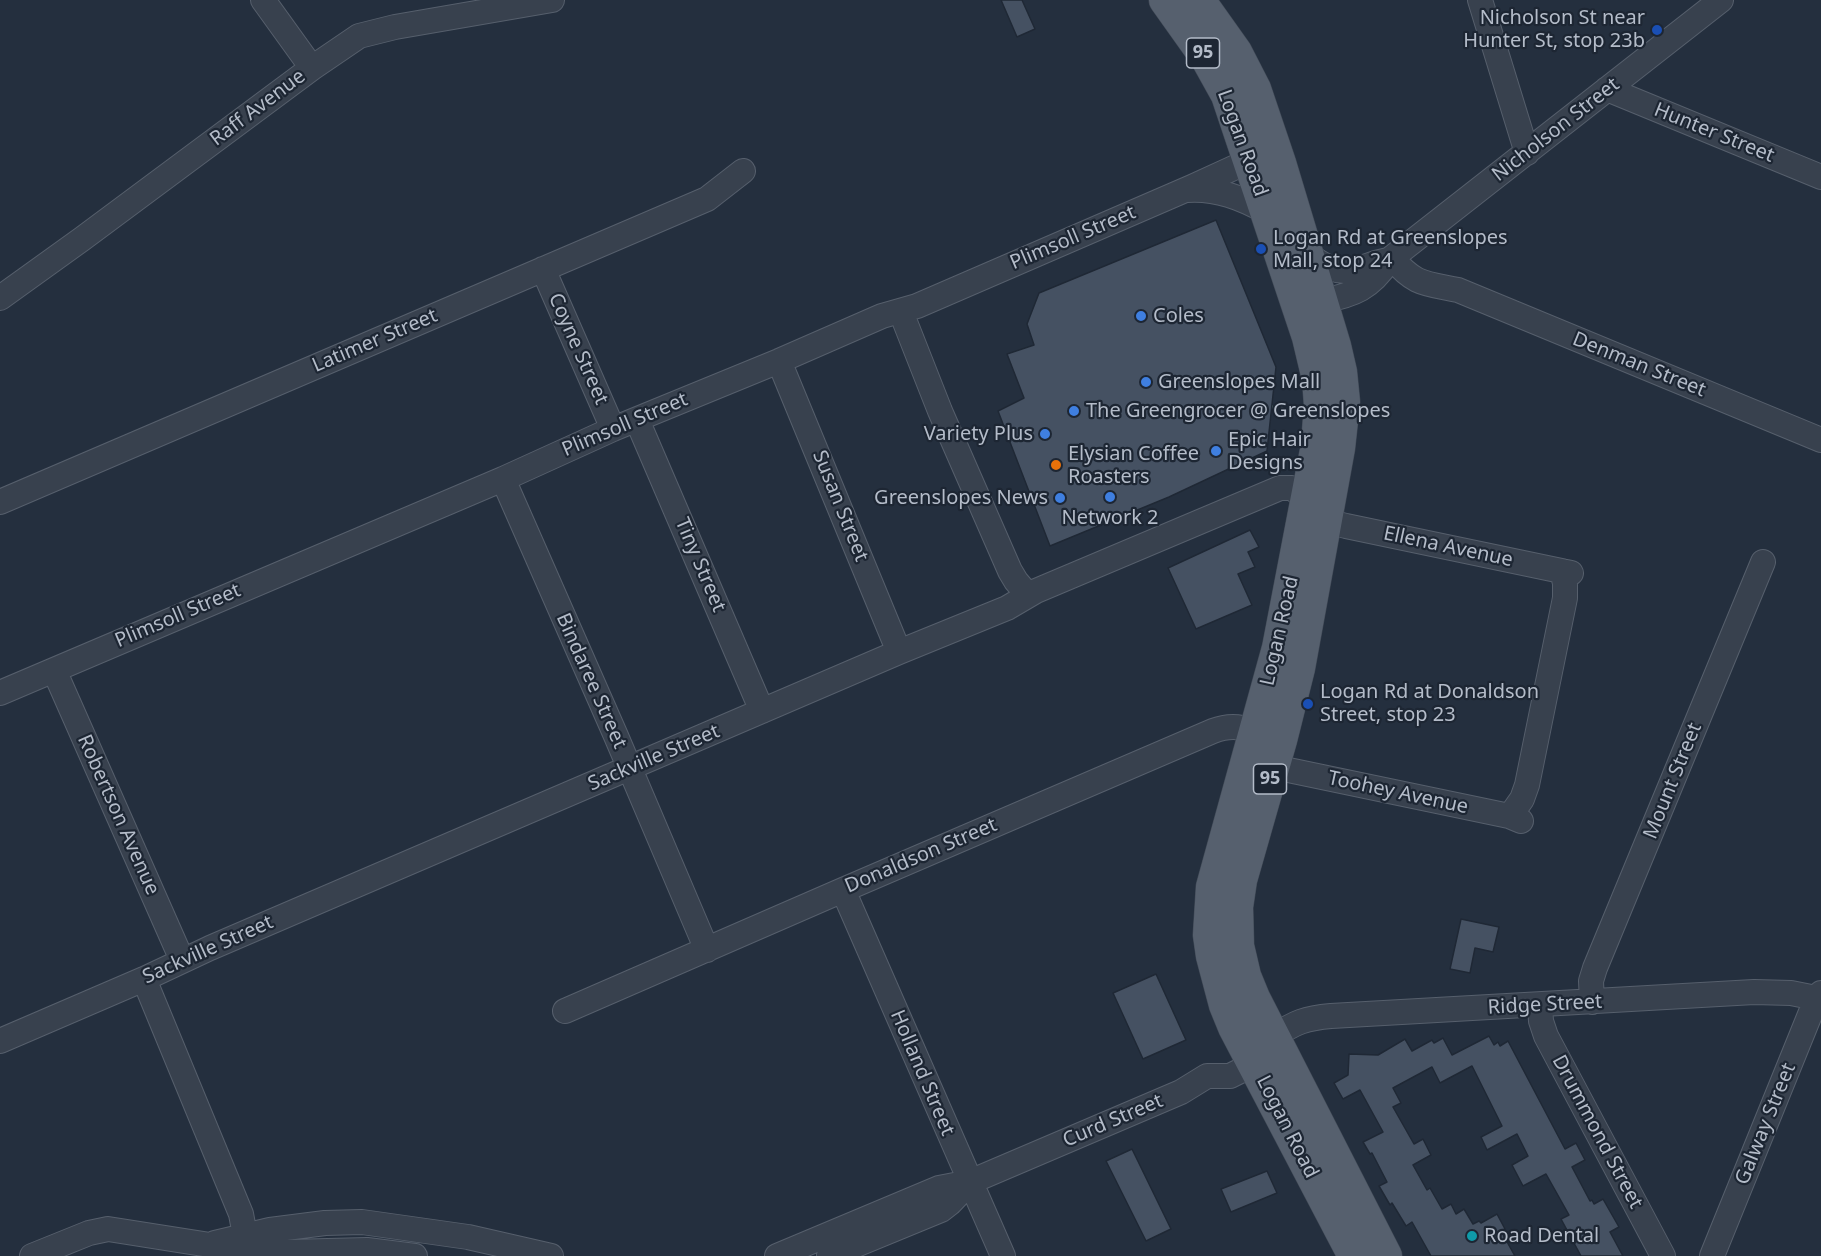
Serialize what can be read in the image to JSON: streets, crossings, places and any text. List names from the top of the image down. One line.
{"streets":{"main road":["95","Logan Road"],"street":["Raff Avenue","Nicholson Street","Hunter Street","Plimsoll Street","Latimer Street","Coyne Street","Denman Street","Susan Street","Ellena Avenue","Tiny Street","Bindaree Street","Sackville Street","Mount Street","Toohey Avenue","Robertson Avenue","Donaldson Street","Ridge Street","Holland Street","Curd Street","Galway Street","Drummond Street"]},"crossings":[["Nicholson Street","Hunter Street"],["Nicholson Street","Logan Road"],["Nicholson Street","Denman Street"],["Logan Road","Plimsoll Street"],["Logan Road","Ellena Avenue"],["Logan Road","Sackville Street"],["Logan Road","Toohey Avenue"],["Logan Road","Donaldson Street"],["Logan Road","Ridge Street"],["Logan Road","Curd Street"],["Plimsoll Street","Coyne Street"],["Plimsoll Street","Susan Street"],["Plimsoll Street","Tiny Street"],["Plimsoll Street","Bindaree Street"],["Plimsoll Street","Robertson Avenue"],["Latimer Street","Coyne Street"],["Susan Street","Sackville Street"],["Ellena Avenue","Sackville Street"],["Ellena Avenue","Toohey Avenue"],["Tiny Street","Sackville Street"],["Bindaree Street","Sackville Street"],["Bindaree Street","Donaldson Street"],["Sackville Street","Robertson Avenue"],["Mount Street","Ridge Street"],["Toohey Avenue","Donaldson Street"],["Donaldson Street","Holland Street"],["Ridge Street","Galway Street"],["Ridge Street","Drummond Street"],["Holland Street","Curd Street"]],"places":["Nicholson St near Hunter St, stop 23b","Logan Rd at Greenslopes Mall, stop 24","Coles","Greenslopes Mall","The Greengrocer @ Greenslopes","Variety Plus","Epic Hair Designs","Elysian Coffee Roasters","Network 2","Greenslopes News","Logan Rd at Donaldson Street, stop 23","Road Dental"]}
